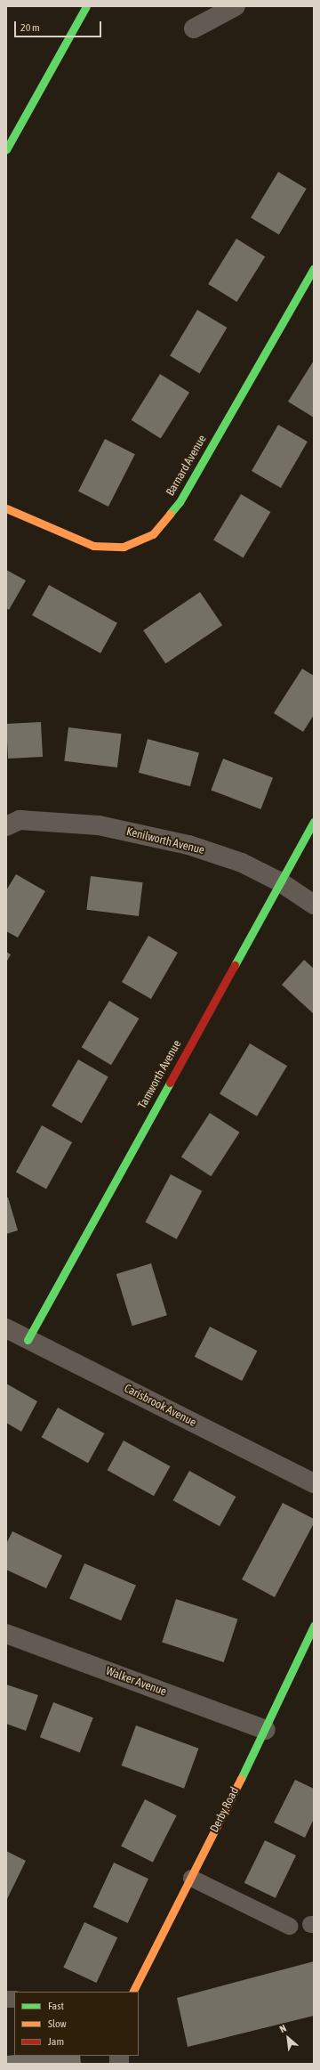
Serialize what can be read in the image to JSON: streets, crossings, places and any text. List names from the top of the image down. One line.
{"streets":{"main road":["Barnard Avenue","Tamworth Avenue","Derby Road"],"street":["Kenilworth Avenue","Carisbrook Avenue","Walker Avenue"]},"crossings":[["Kenilworth Avenue","Tamworth Avenue"],["Tamworth Avenue","Carisbrook Avenue"],["Walker Avenue","Derby Road"]],"legend":["Fast","Slow","Jam"],"scale_bar":"20 m","north":"top left"}
